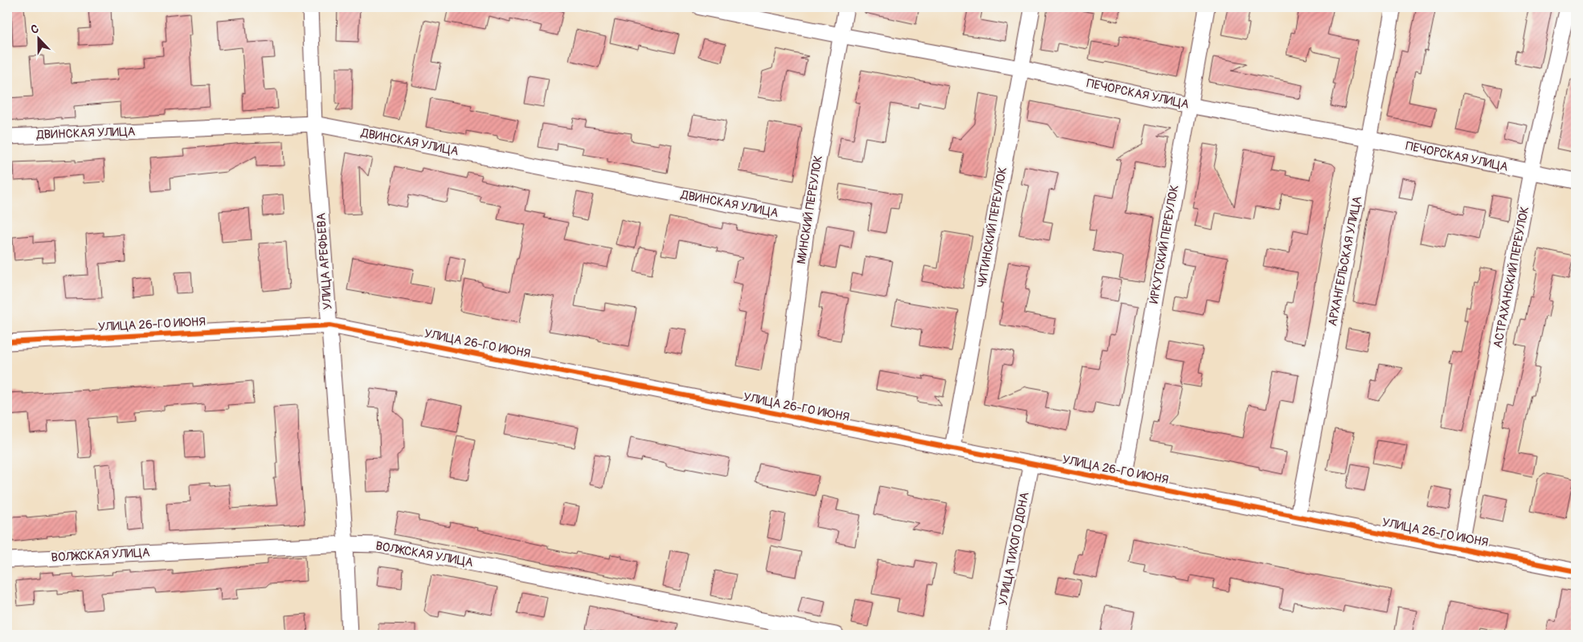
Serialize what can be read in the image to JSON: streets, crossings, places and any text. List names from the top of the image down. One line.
{"streets":{"street":["ПЕЧОРСКАЯ УЛИЦА","ДВИНСКАЯ УЛИЦА","МИНСКИЙ ПЕРЕУЛОК","ЧИТИНСКИЙ ПЕРЕУЛОК","ИРКУТСКИЙ ПЕРЕУЛОК","УЛИЦА АРЕФЬЕВА","АРХАНГЕЛЬСКАЯ УЛИЦА","АСТРАХАНСКИЙ ПЕРЕУЛОК","УЛИЦА 26-ГО ИЮНЯ","УЛИЦА ТИХОГО ДОНА","ВОЛЖСКАЯ УЛИЦА"]},"crossings":[["ПЕЧОРСКАЯ УЛИЦА","МИНСКИЙ ПЕРЕУЛОК"],["ПЕЧОРСКАЯ УЛИЦА","ЧИТИНСКИЙ ПЕРЕУЛОК"],["ПЕЧОРСКАЯ УЛИЦА","ИРКУТСКИЙ ПЕРЕУЛОК"],["ПЕЧОРСКАЯ УЛИЦА","АРХАНГЕЛЬСКАЯ УЛИЦА"],["ПЕЧОРСКАЯ УЛИЦА","АСТРАХАНСКИЙ ПЕРЕУЛОК"],["ДВИНСКАЯ УЛИЦА","МИНСКИЙ ПЕРЕУЛОК"],["ДВИНСКАЯ УЛИЦА","УЛИЦА АРЕФЬЕВА"],["МИНСКИЙ ПЕРЕУЛОК","УЛИЦА 26-ГО ИЮНЯ"],["ЧИТИНСКИЙ ПЕРЕУЛОК","УЛИЦА 26-ГО ИЮНЯ"],["ИРКУТСКИЙ ПЕРЕУЛОК","УЛИЦА 26-ГО ИЮНЯ"],["УЛИЦА АРЕФЬЕВА","УЛИЦА 26-ГО ИЮНЯ"],["УЛИЦА АРЕФЬЕВА","ВОЛЖСКАЯ УЛИЦА"],["АРХАНГЕЛЬСКАЯ УЛИЦА","УЛИЦА 26-ГО ИЮНЯ"],["АСТРАХАНСКИЙ ПЕРЕУЛОК","УЛИЦА 26-ГО ИЮНЯ"],["УЛИЦА 26-ГО ИЮНЯ","УЛИЦА ТИХОГО ДОНА"]],"north":"top"}
